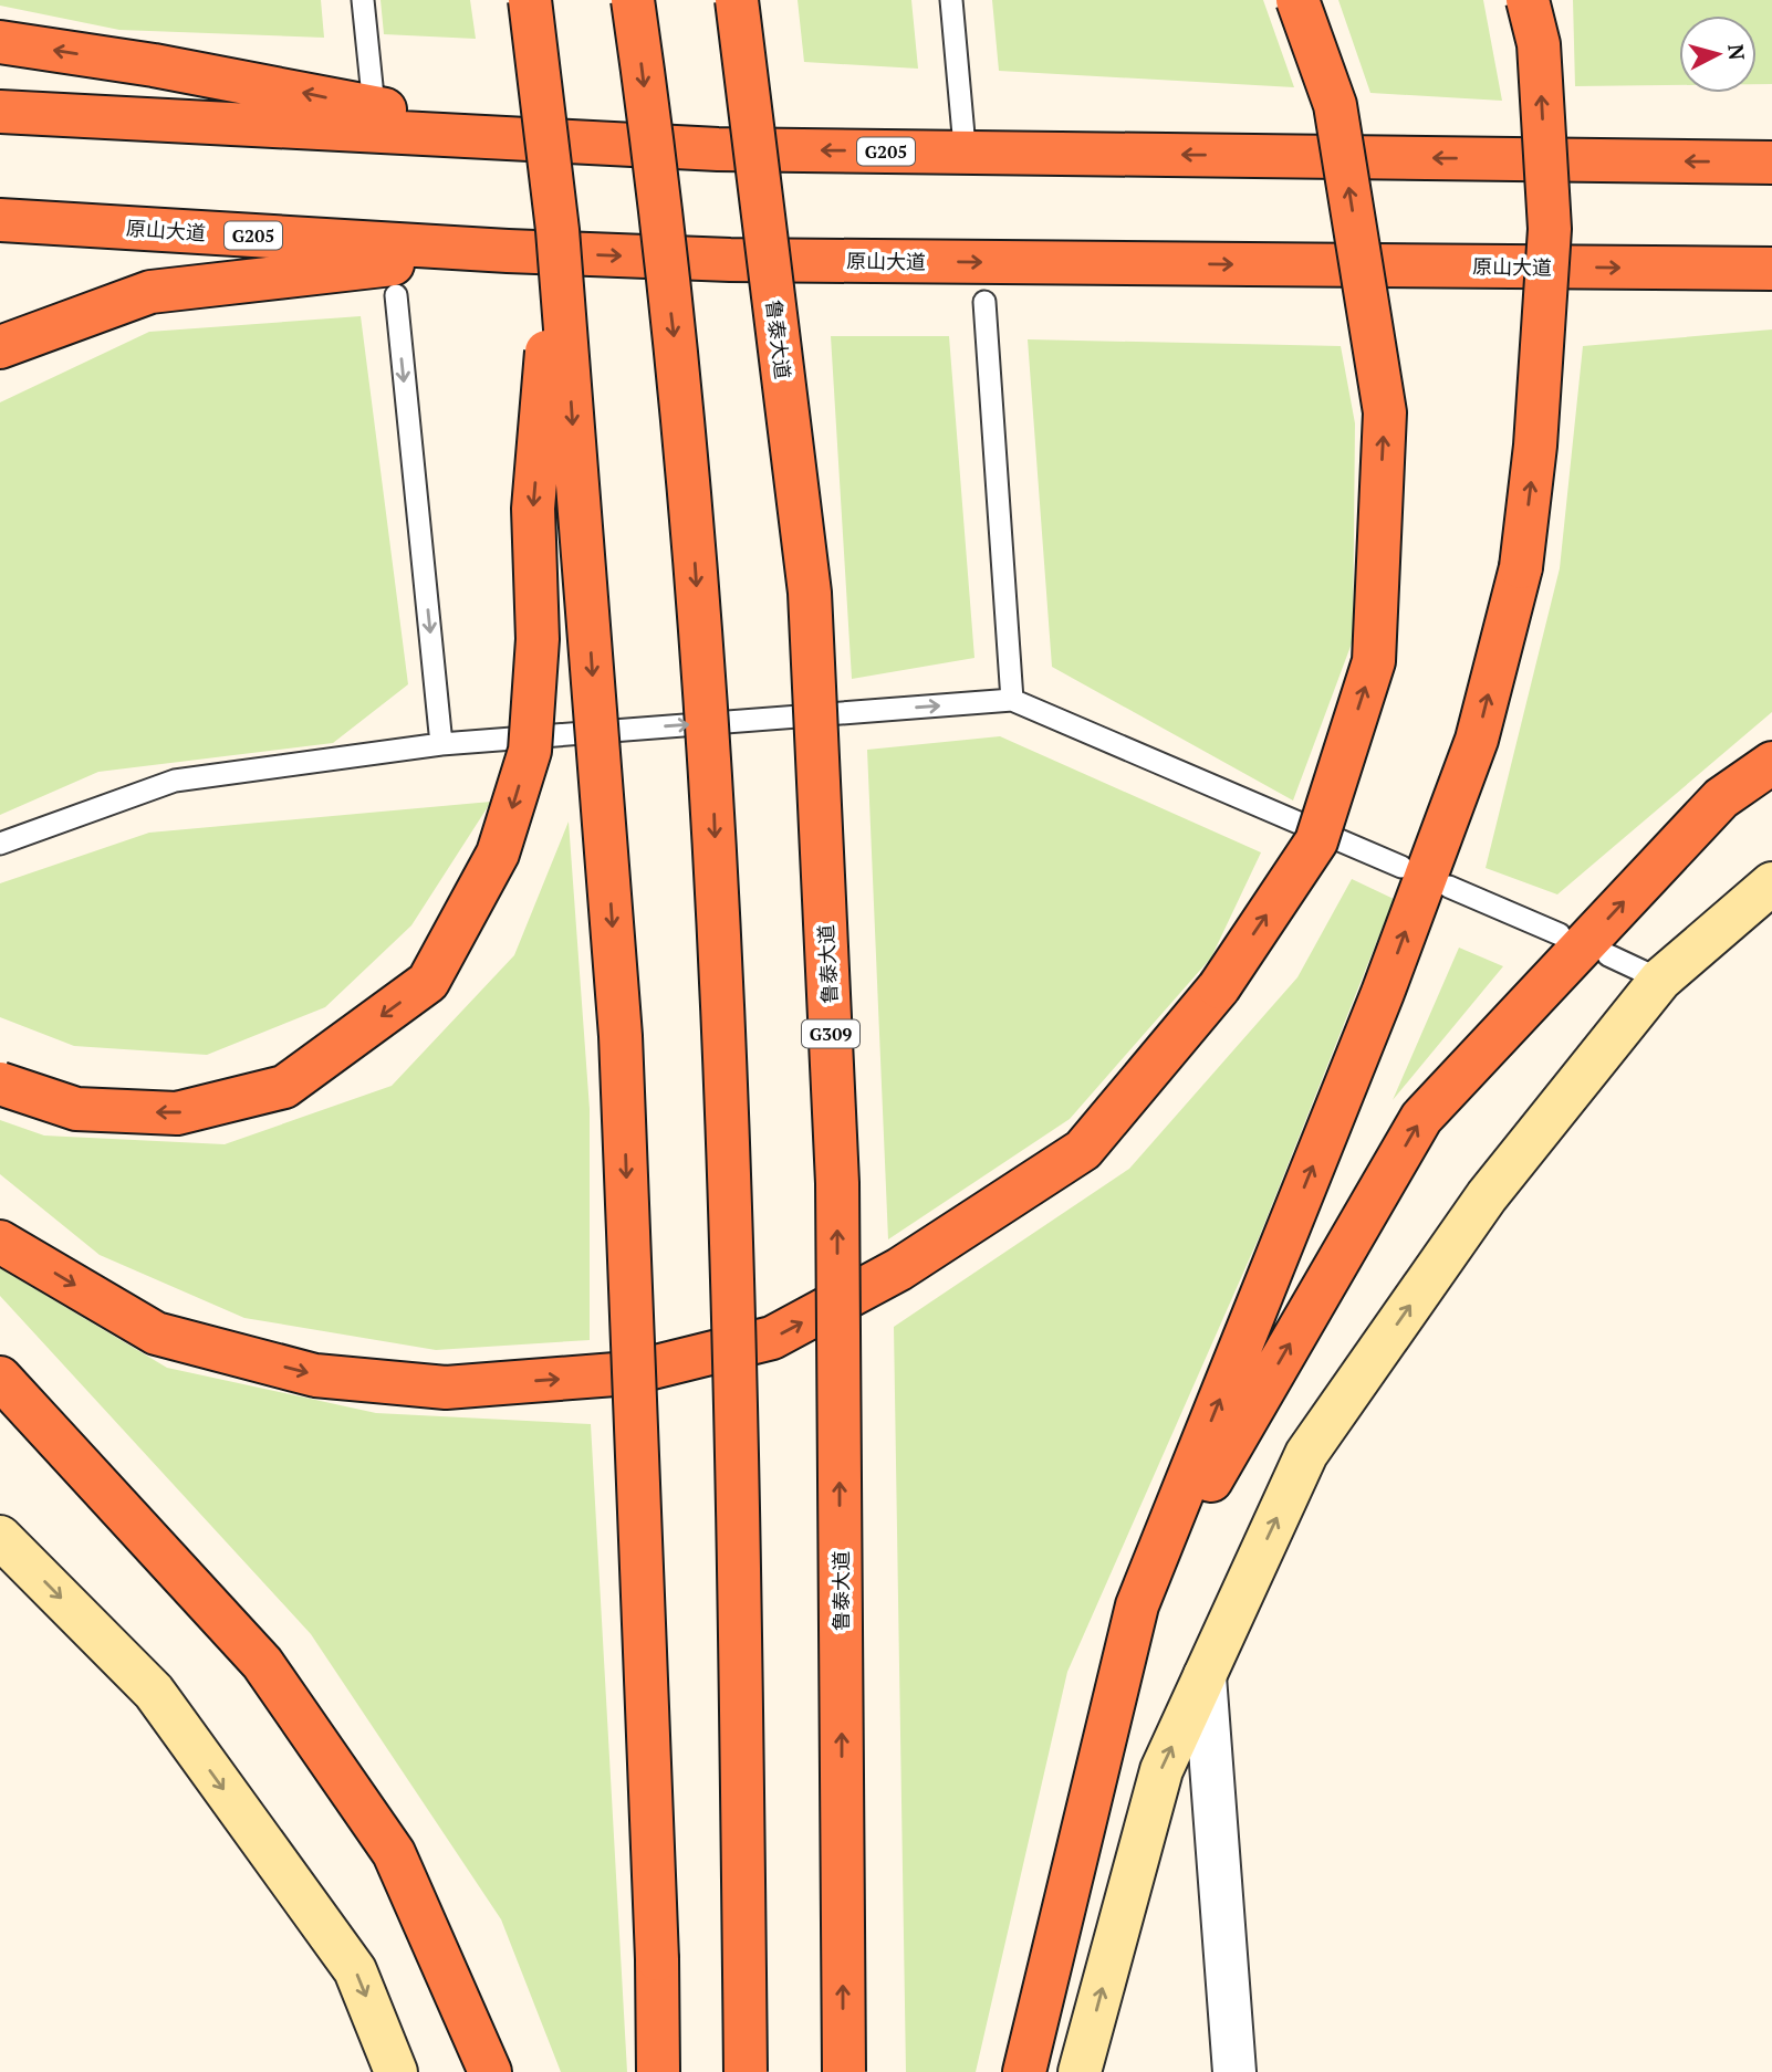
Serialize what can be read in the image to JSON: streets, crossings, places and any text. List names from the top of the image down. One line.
{"streets":{"highway":["G205","原山大道","鲁泰大道","G309"]},"north":"right"}
